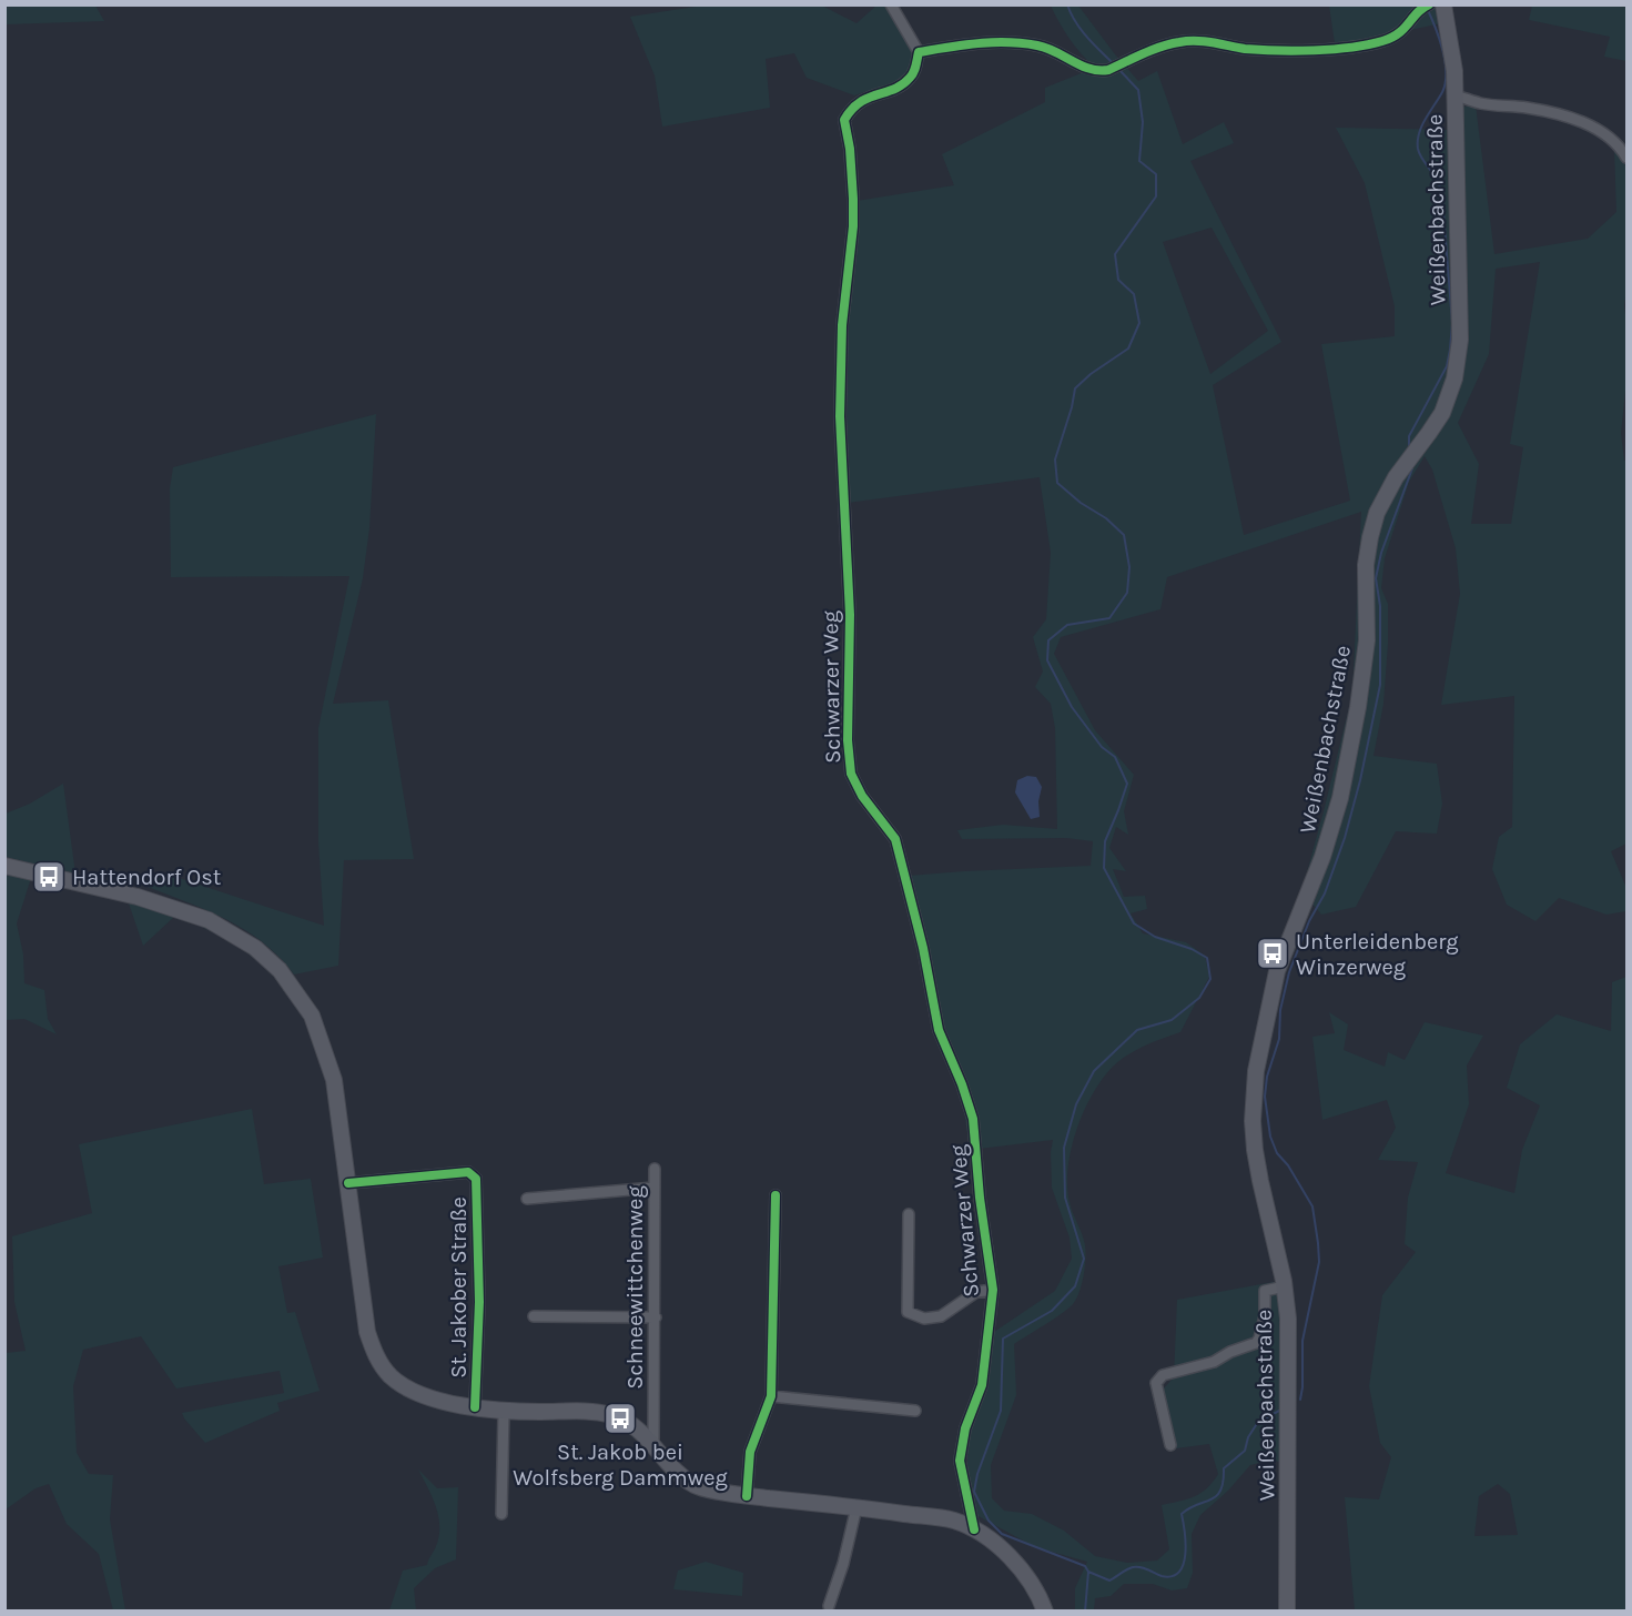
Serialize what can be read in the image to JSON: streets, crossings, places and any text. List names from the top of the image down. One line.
{"streets":{"main road":["Weißenbachstraße","St. Jakober Straße"],"street":["Schwarzer Weg","Schneewittchenweg"]},"crossings":[["Schwarzer Weg","St. Jakober Straße"],["St. Jakober Straße","Schneewittchenweg"]],"places":{"bus stop":["Hattendorf Ost","Unterleidenberg Winzerweg","St. Jakob bei Wolfsberg Dammweg"]}}
